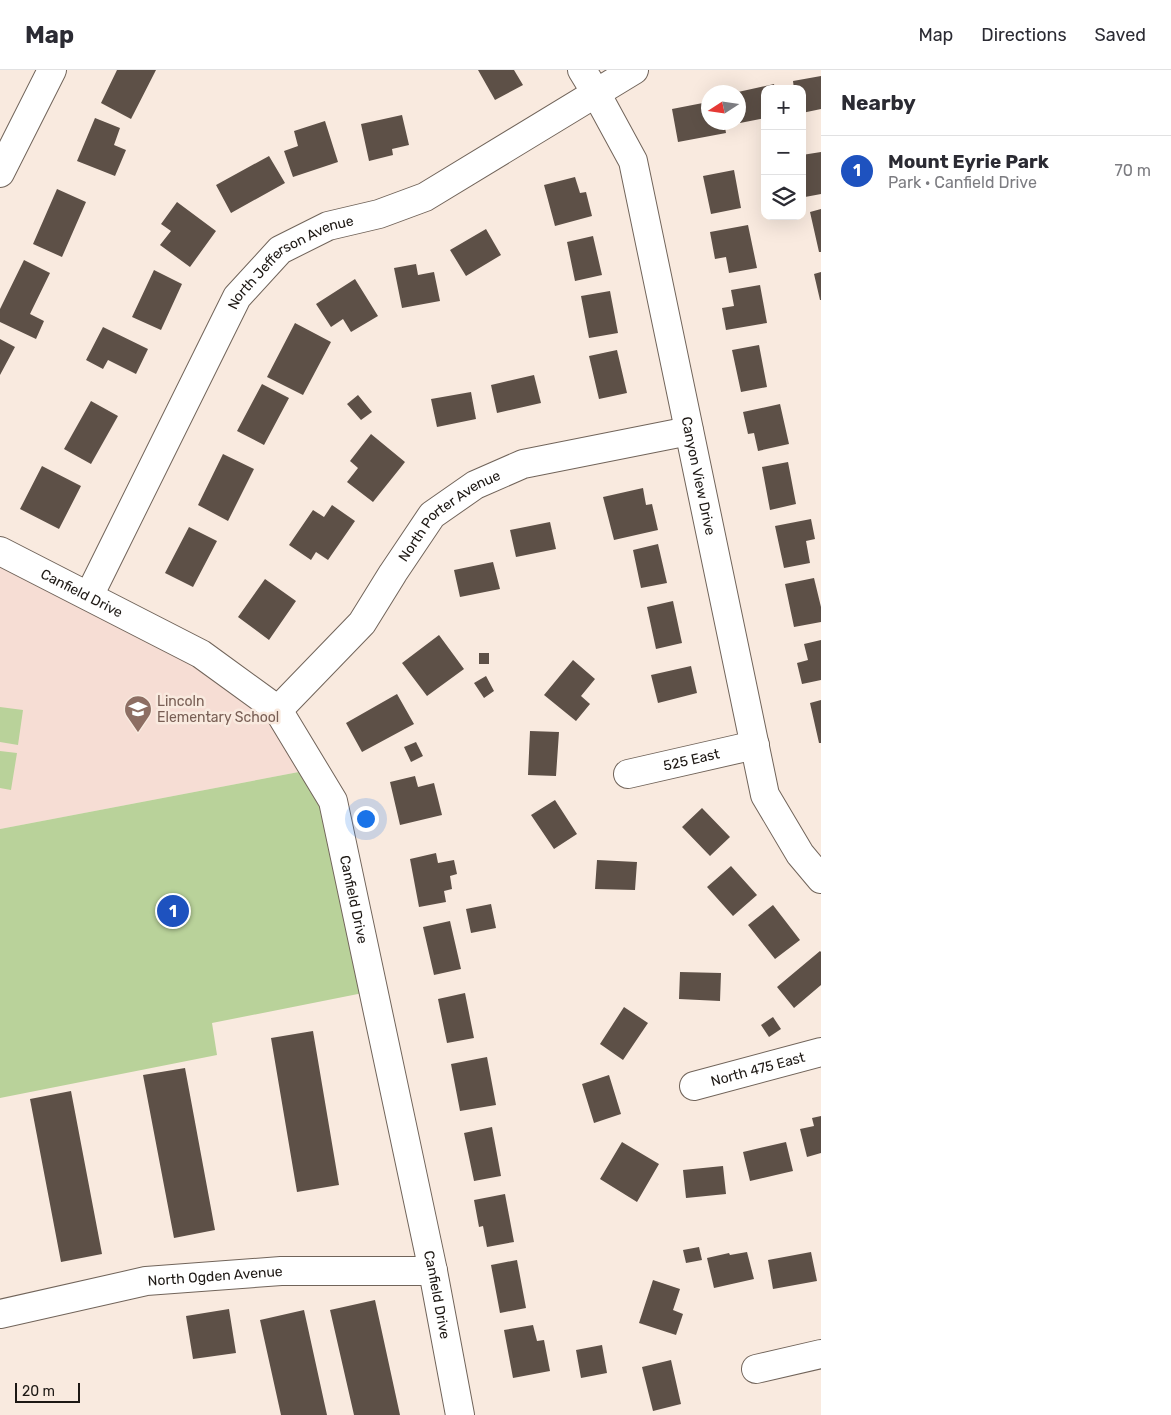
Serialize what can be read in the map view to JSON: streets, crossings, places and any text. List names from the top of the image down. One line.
{"streets":{"street":["North Jefferson Avenue","Canyon View Drive","North Porter Avenue","Canfield Drive","525 East","North 475 East","North Ogden Avenue"]},"crossings":[["North Jefferson Avenue","Canyon View Drive"],["North Jefferson Avenue","Canfield Drive"],["Canyon View Drive","North Porter Avenue"],["Canyon View Drive","525 East"],["North Porter Avenue","Canfield Drive"],["Canfield Drive","North Ogden Avenue"]],"places":{"school or university":["Lincoln Elementary School"]},"scale_bar":"20 m","north":"left","page":{"header":"Map","nav":["Map","Directions","Saved"],"heading":"Nearby","map_buttons":["+","−"],"list":[{"mark":"1","name":"Mount Eyrie Park","note":"Park · Canfield Drive","value":"70 m"}],"pins":"1","scale":"20 m"}}
